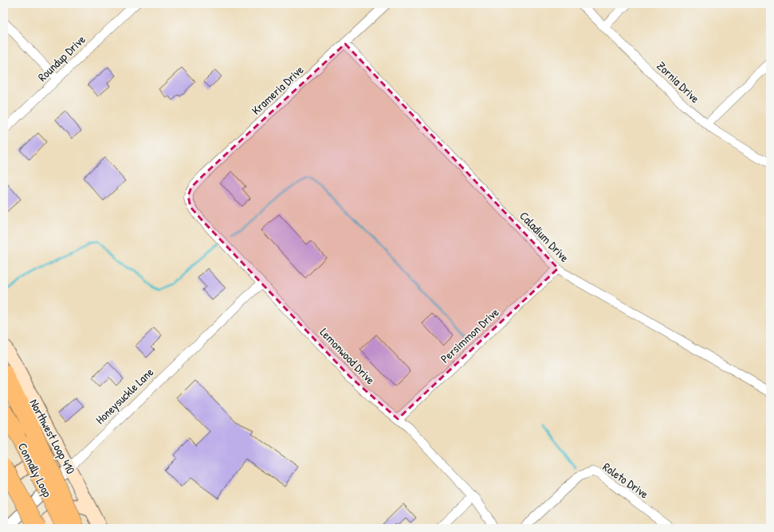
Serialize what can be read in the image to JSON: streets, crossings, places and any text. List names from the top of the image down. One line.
{"streets":{"highway":["Connally Loop"],"main road":["Northwest Loop 410"],"street":["Roundup Drive","Zornia Drive","Krameria Drive","Caladium Drive","Persimmon Drive","Lemonwood Drive","Honeysuckle Lane","Roleto Drive"]},"crossings":[["Krameria Drive","Caladium Drive"],["Krameria Drive","Lemonwood Drive"],["Caladium Drive","Persimmon Drive"],["Persimmon Drive","Lemonwood Drive"],["Lemonwood Drive","Honeysuckle Lane"],["Honeysuckle Lane","Northwest Loop 410"]]}
